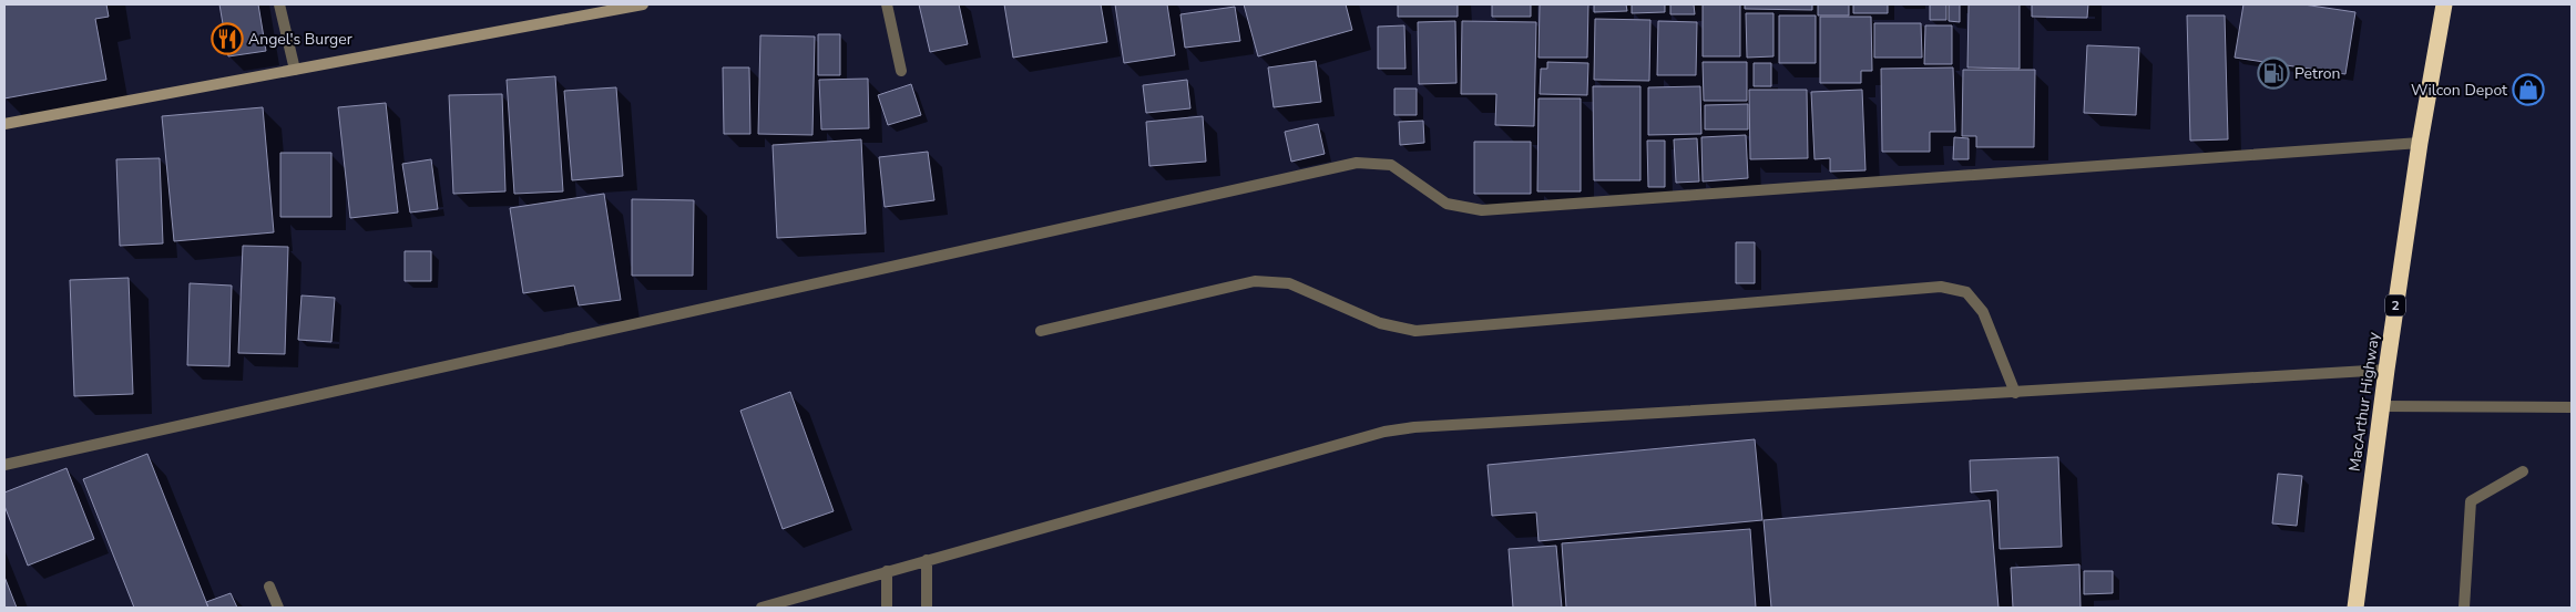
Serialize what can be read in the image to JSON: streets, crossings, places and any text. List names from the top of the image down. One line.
{"streets":{"highway":["2","MacArthur Highway"]},"places":{"restaurant":["Angel's Burger"],"fuel station":["Petron"],"shop":["Wilcon Depot"]}}
